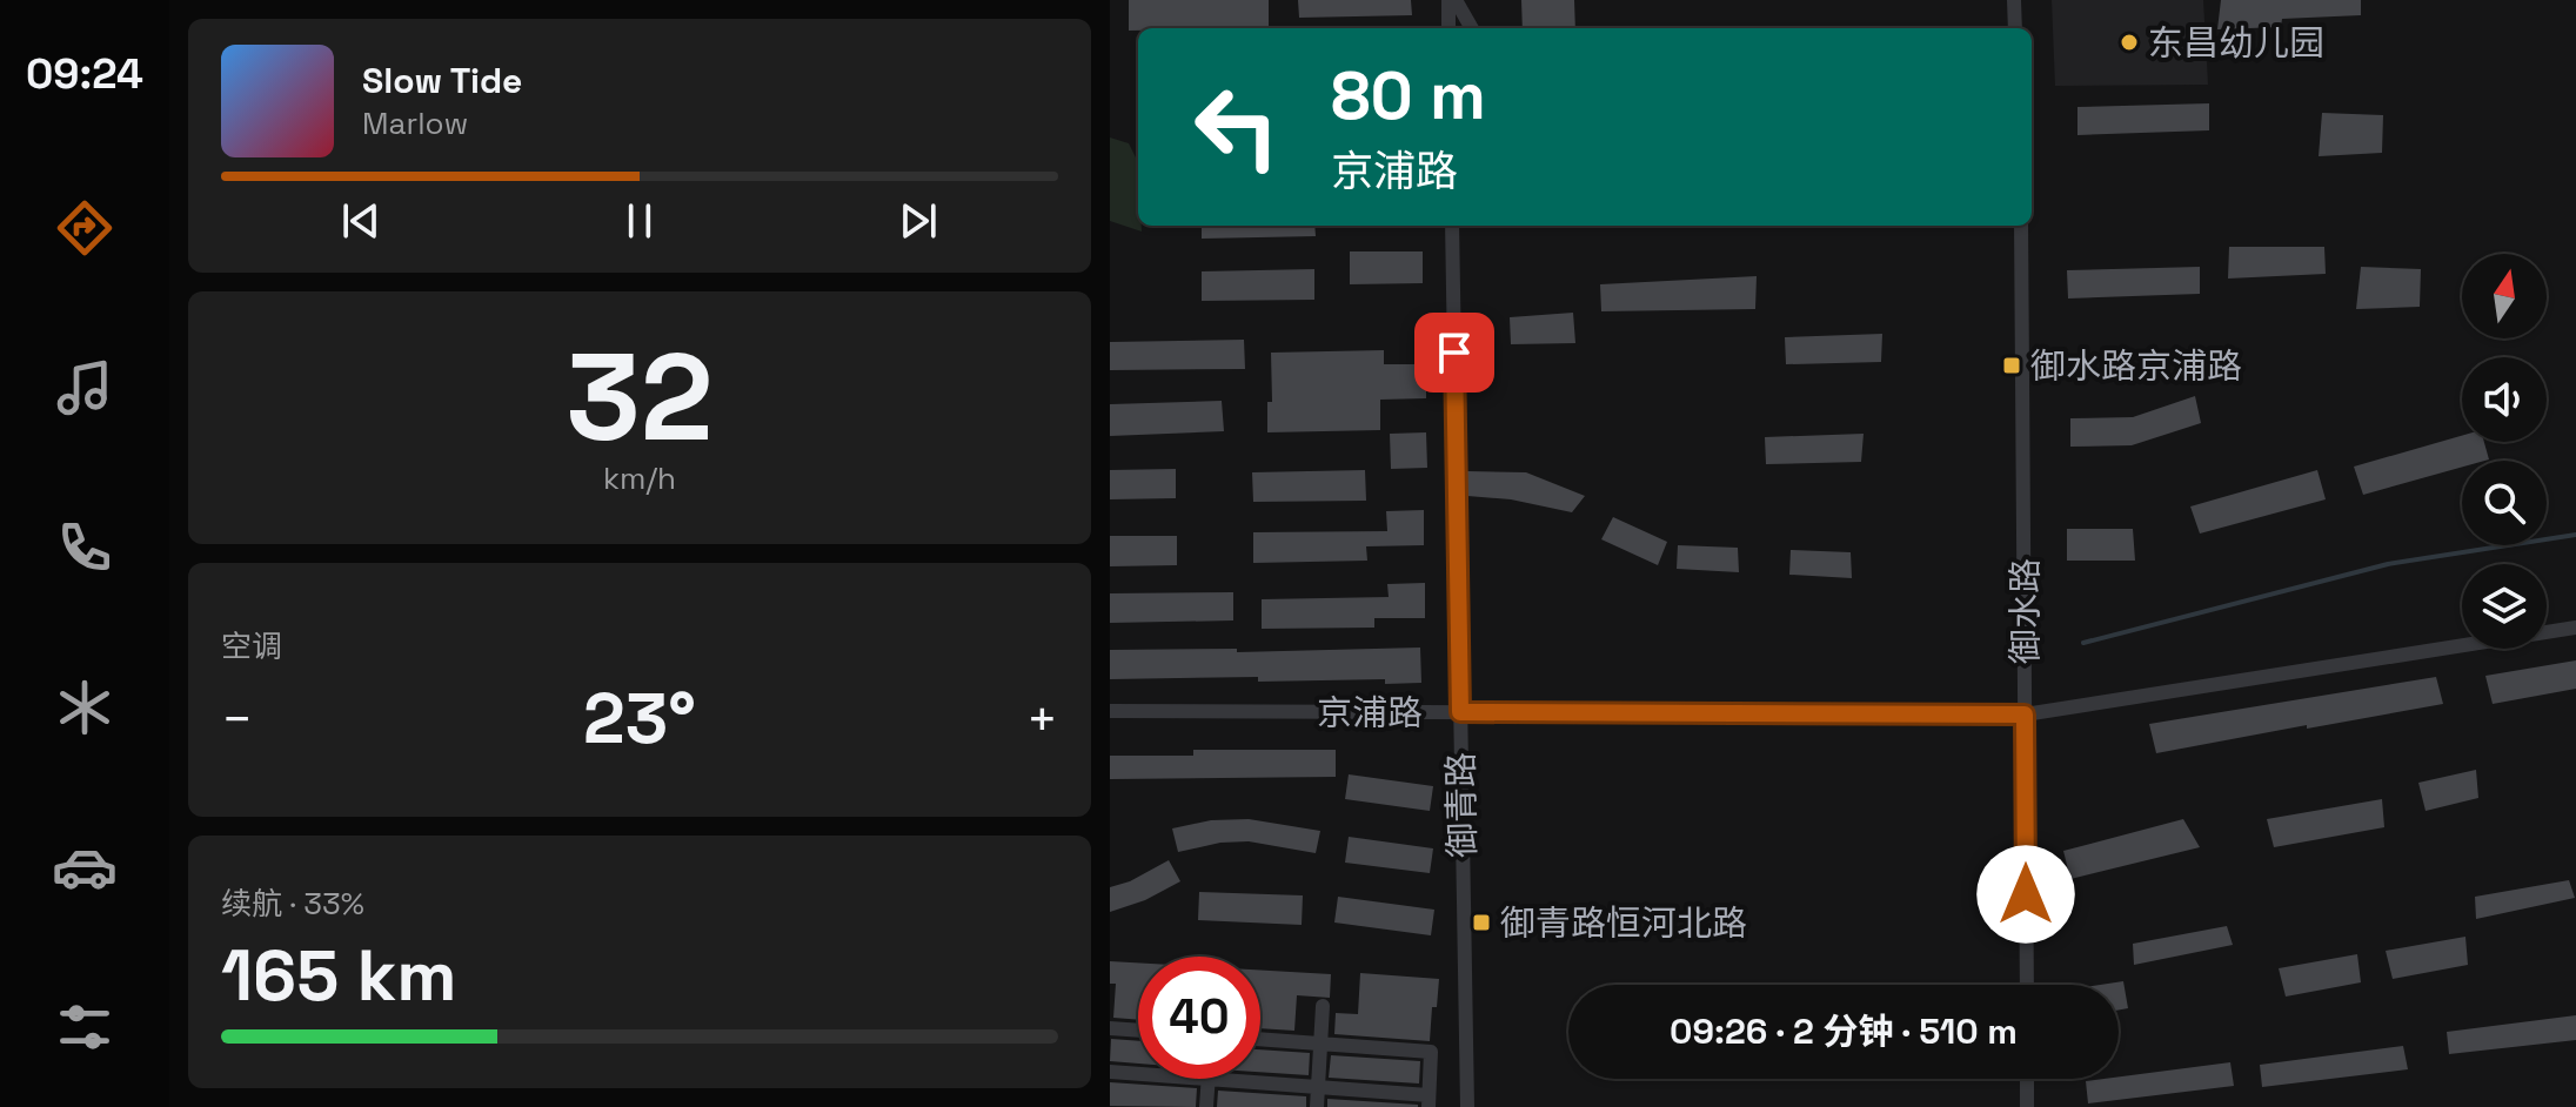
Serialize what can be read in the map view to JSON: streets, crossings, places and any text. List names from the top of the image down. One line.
{"streets":{"street":["御水路","京浦路","御青路"]},"crossings":[["御水路","京浦路"],["京浦路","御青路"]],"places":{"other":["东昌幼儿园"],"transit":["御水路京浦路","御青路恒河北路"]},"north":"top","page":{"tabs":"09:24","turn":["80 m","京浦路"],"song":["Slow Tide","Marlow"],"tile":[["32","km/h"],"空调",["续航 · 33%","165 km"]],"heat":["−","23°","+"],"limit":"40","trip":"09:26 · 2 分钟 · 510 m"}}
